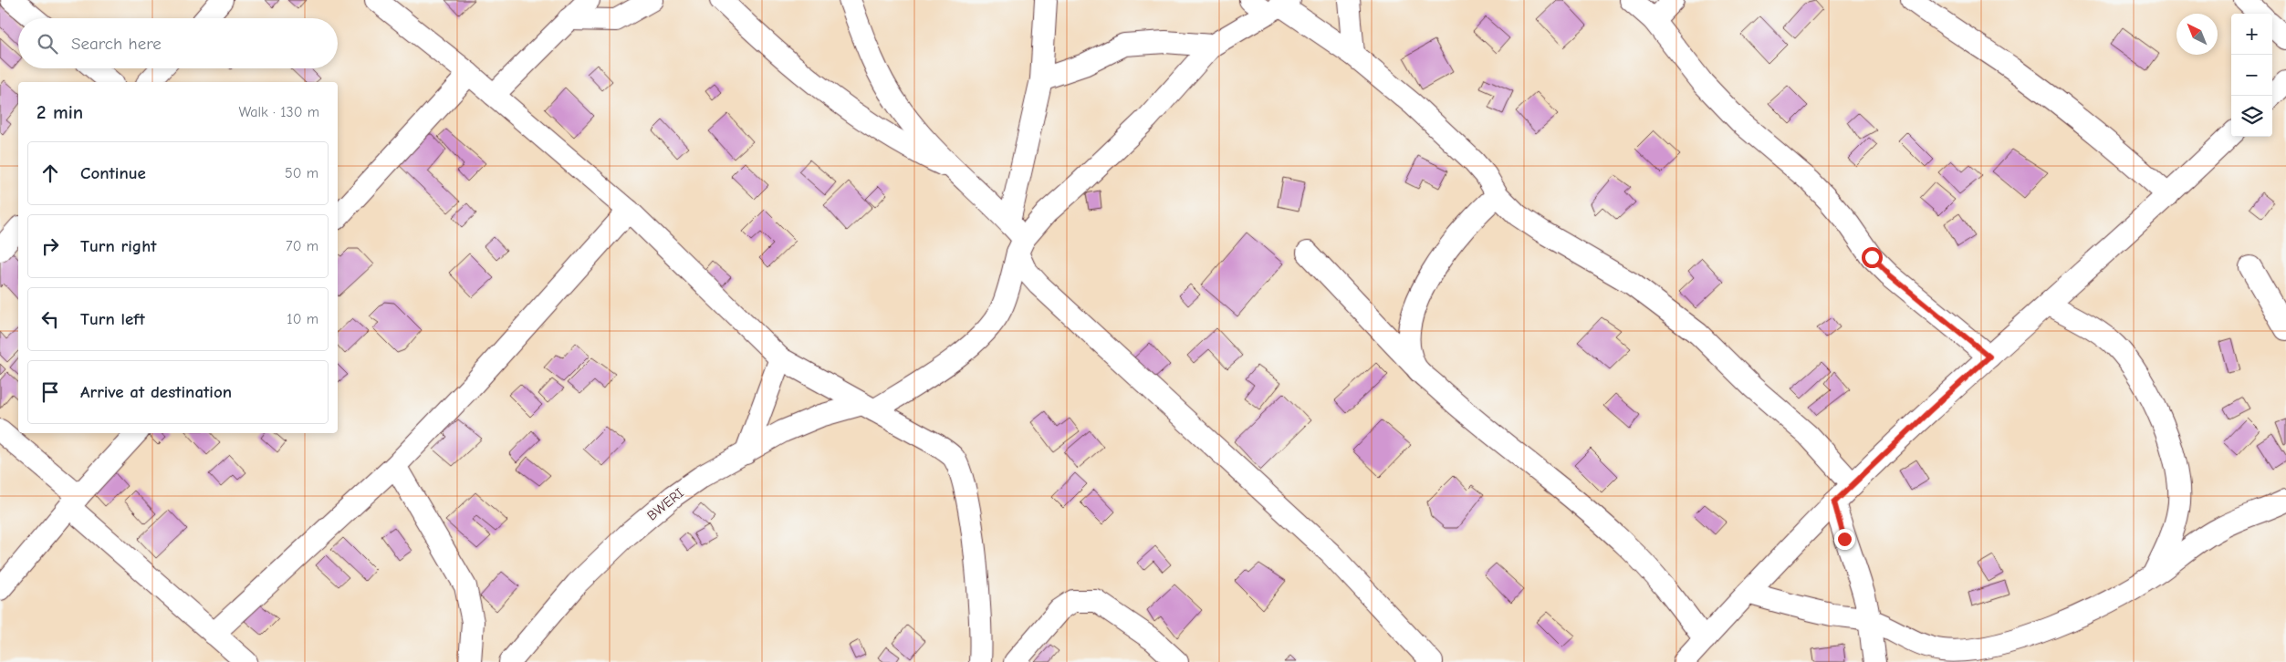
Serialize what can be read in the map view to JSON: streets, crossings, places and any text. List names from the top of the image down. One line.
{"streets":{"street":["BWERI"]},"north":"top left","page":{"map_buttons":["+","−"],"search":"Search here","heading":["2 min","Walk · 130 m"],"list":[["Continue","50 m"],["Turn right","70 m"],["Turn left","10 m"],"Arrive at destination"]}}
